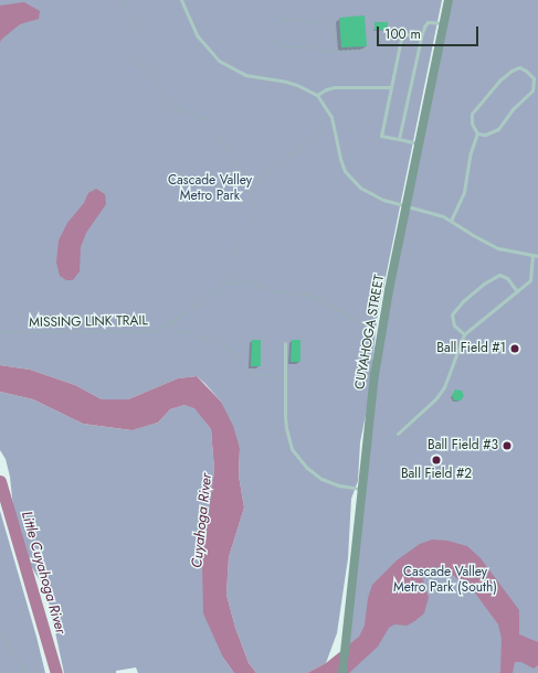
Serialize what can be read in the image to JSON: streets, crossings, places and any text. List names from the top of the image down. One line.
{"streets":{"street":["CUYAHOGA STREET"],"path":["MISSING LINK TRAIL"]},"water":["Cuyahoga River","Little Cuyahoga River"],"parks":["Cascade Valley Metro Park","Cascade Valley Metro Park (South)"],"places":["Ball Field #1","Ball Field #3","Ball Field #2"],"scale_bar":"100 m"}
